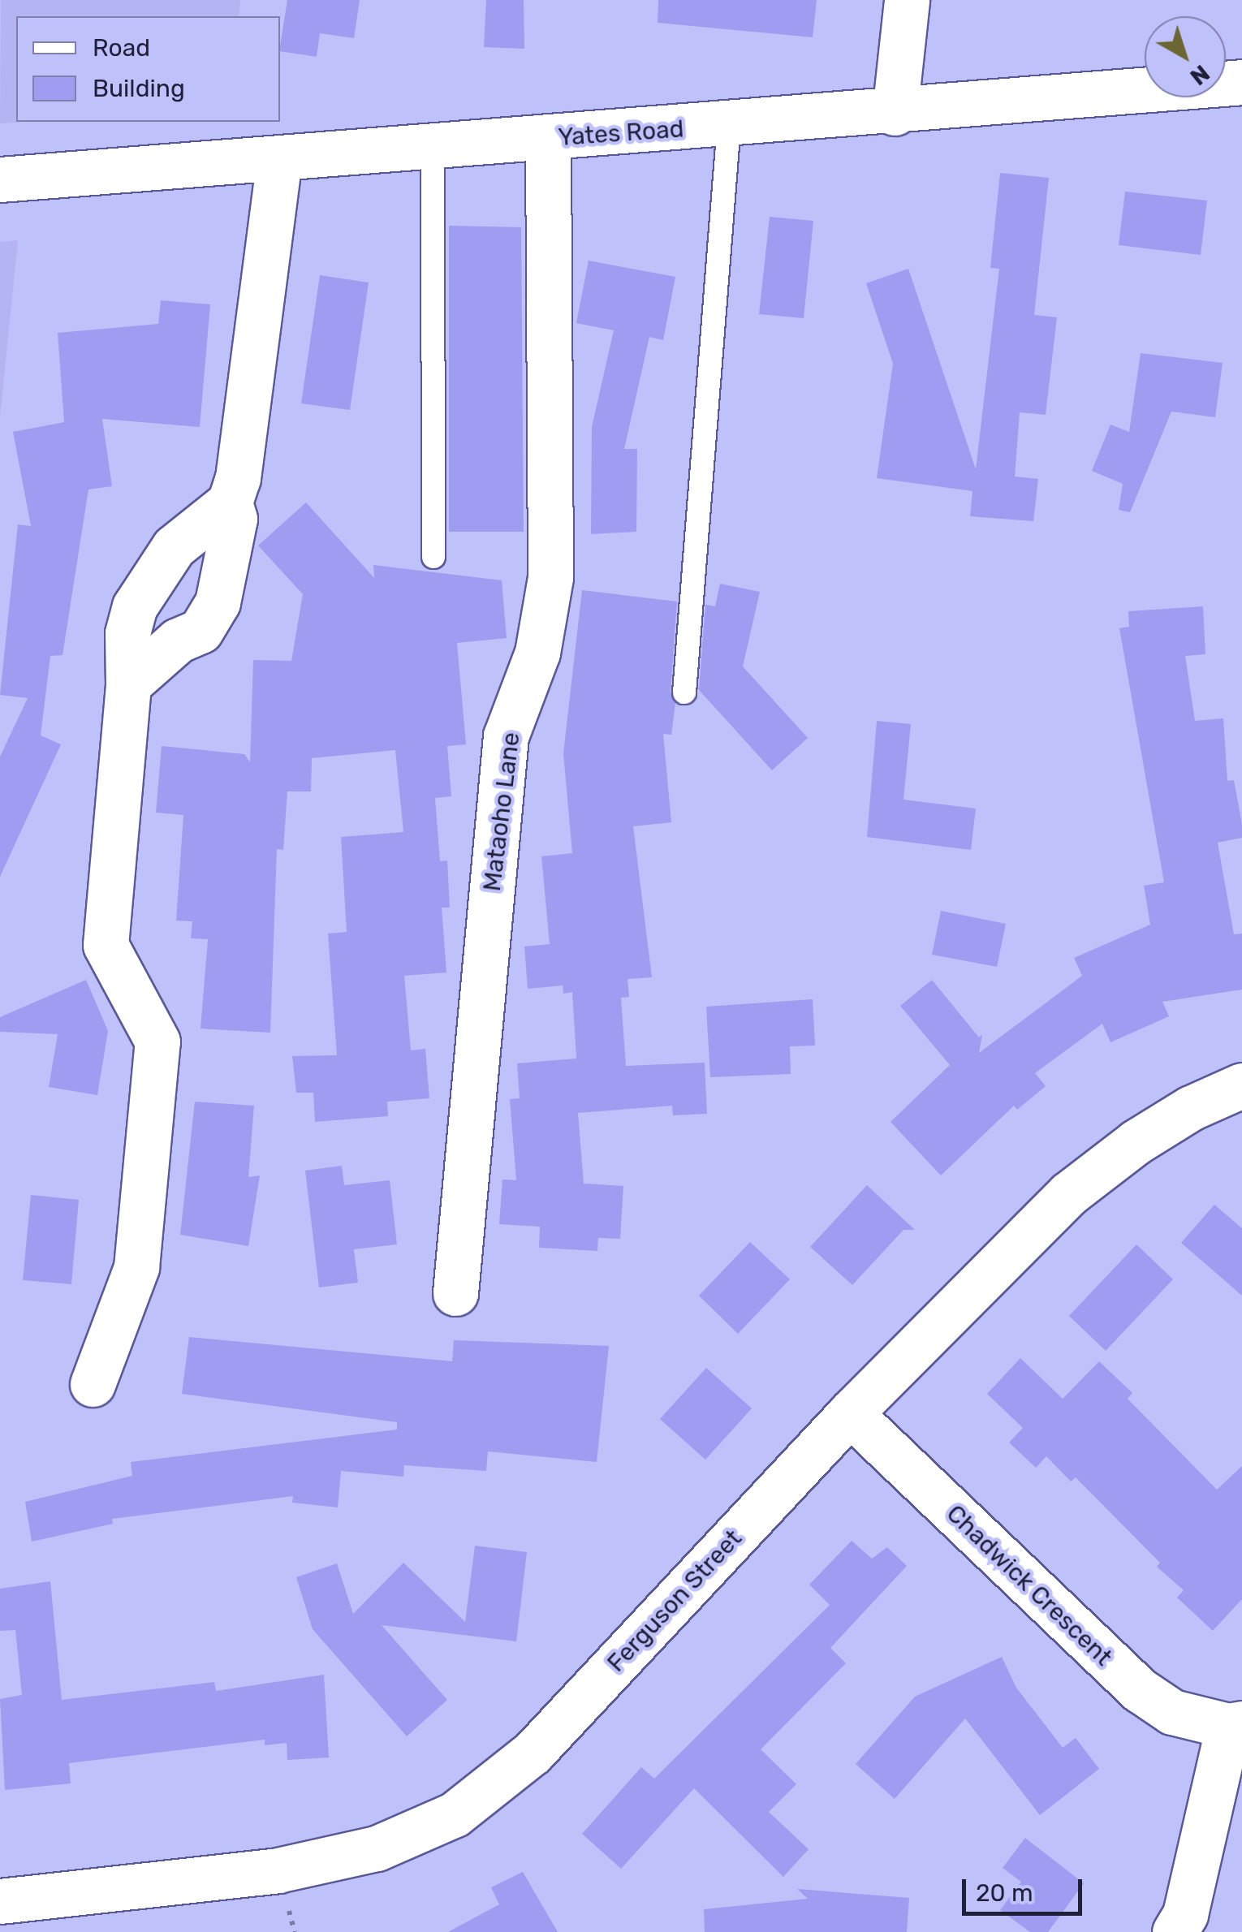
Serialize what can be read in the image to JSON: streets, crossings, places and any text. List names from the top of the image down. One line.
{"streets":{"street":["Yates Road","Mataoho Lane","Chadwick Crescent","Ferguson Street"]},"crossings":[["Yates Road","Mataoho Lane"],["Chadwick Crescent","Ferguson Street"]],"legend":["Road","Building"],"scale_bar":"20 m","north":"bottom right"}
